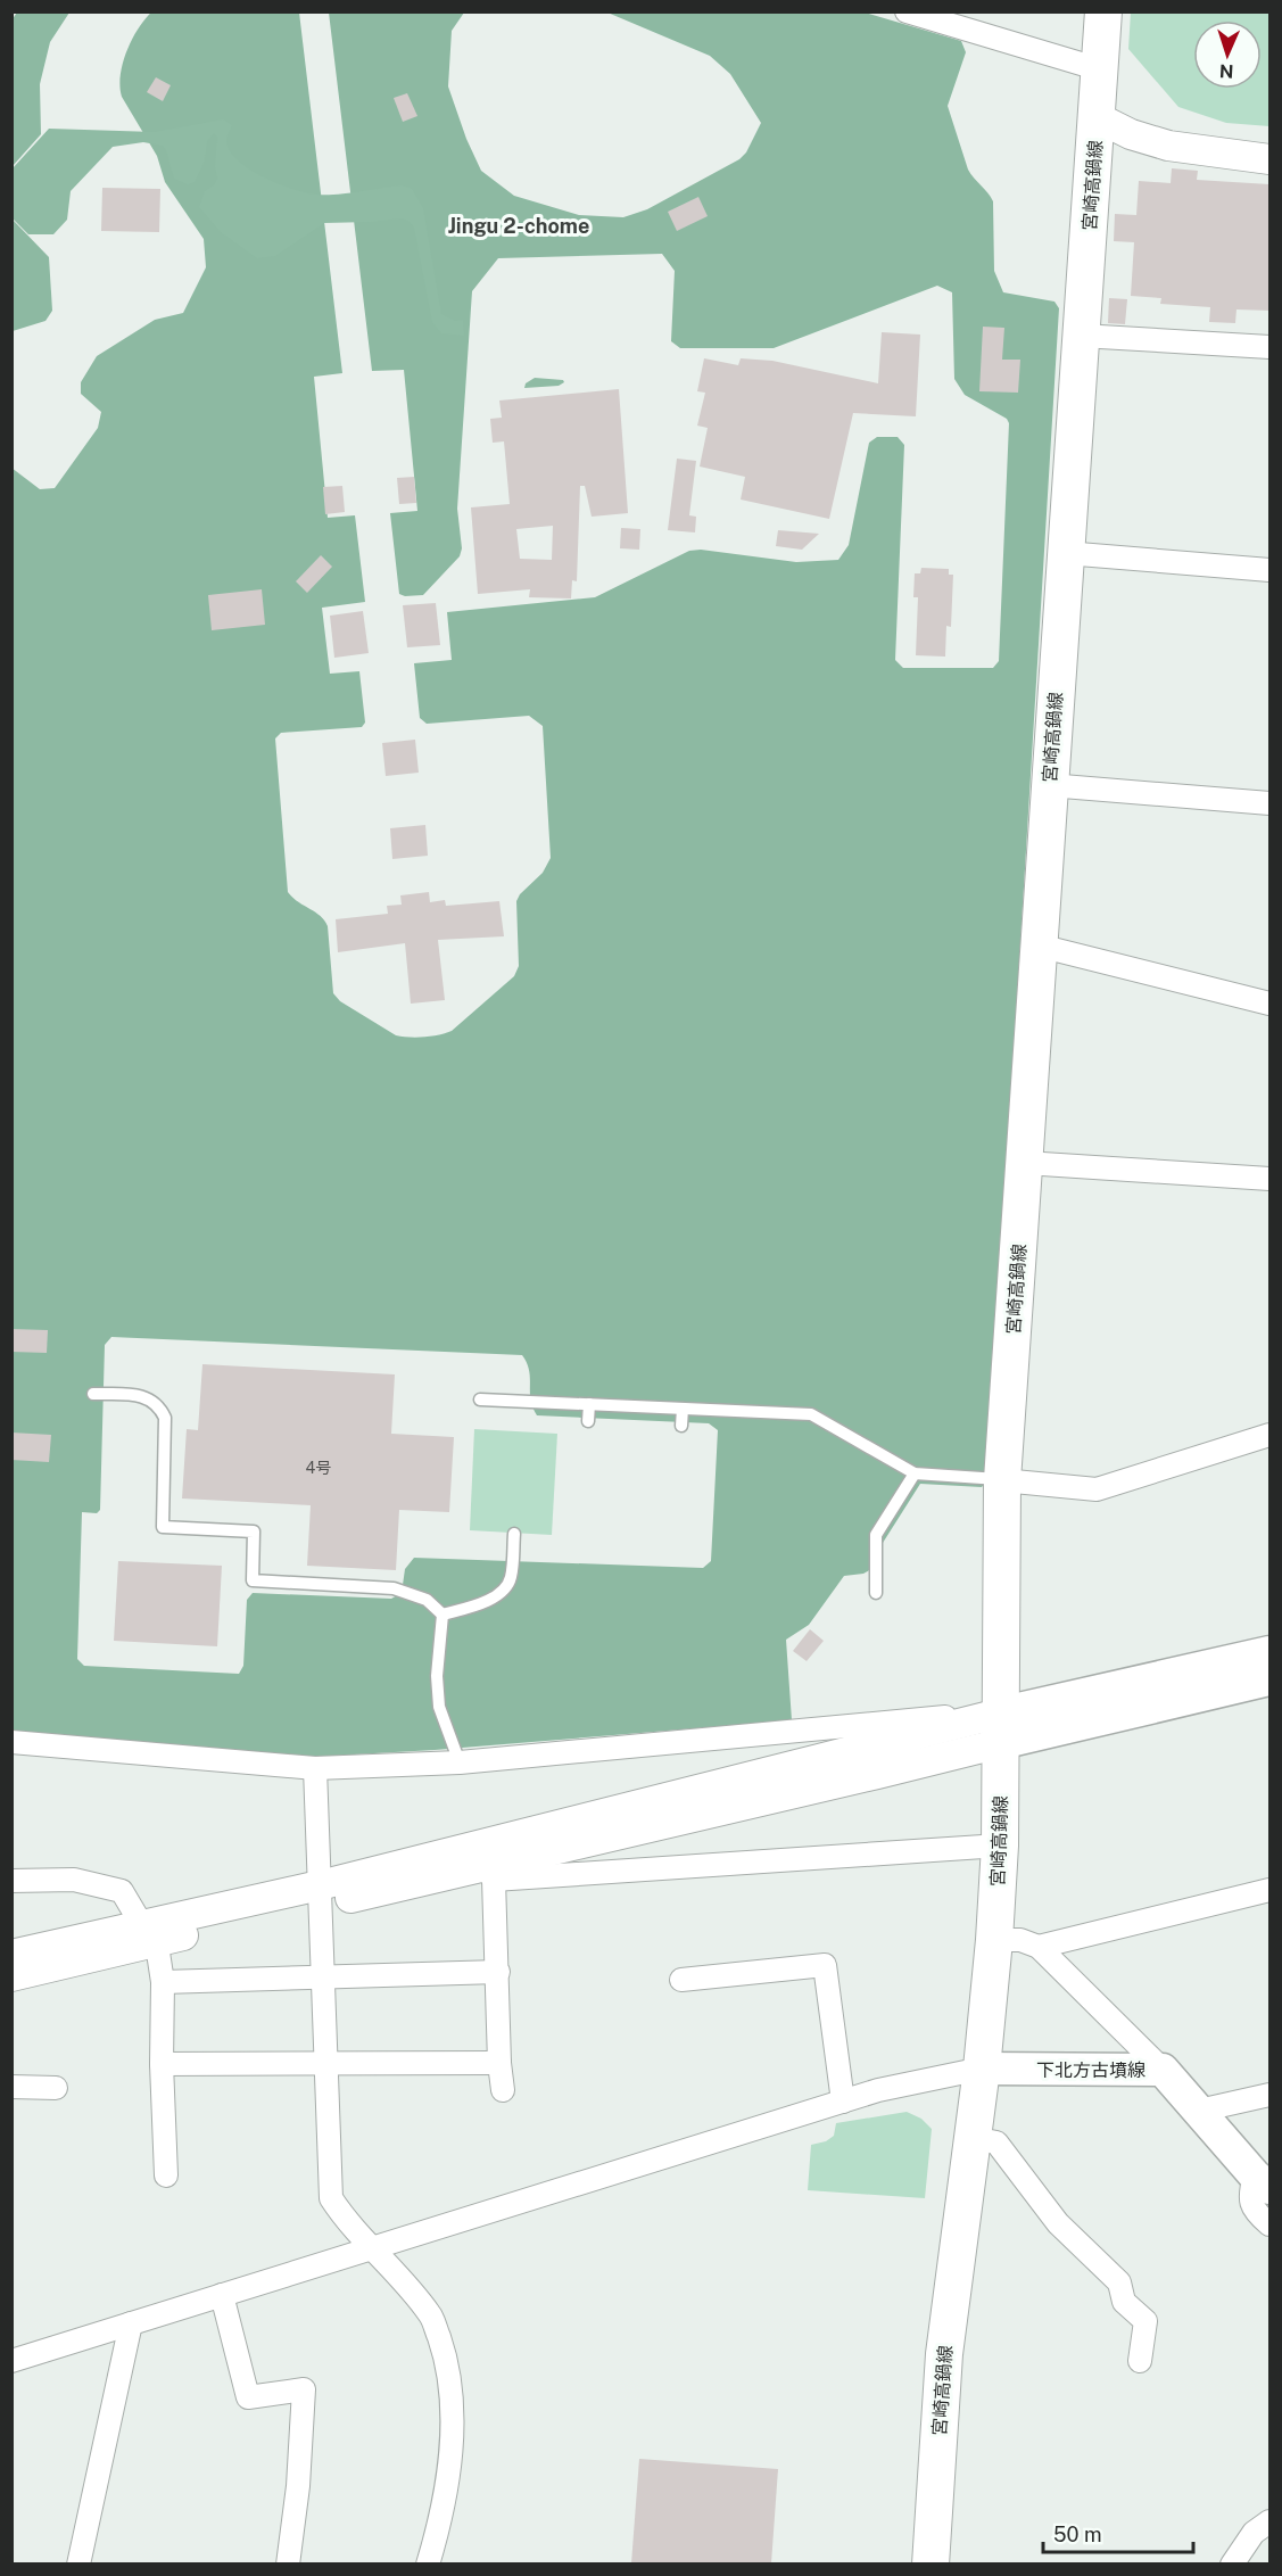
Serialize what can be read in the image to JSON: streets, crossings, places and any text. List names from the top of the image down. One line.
{"streets":{"main road":["宮崎高鍋線","下北方古墳線"]},"crossings":[["宮崎高鍋線","下北方古墳線"]],"districts":["Jingu 2-chome"],"house_numbers":["4号"],"scale_bar":"50 m","north":"bottom"}
